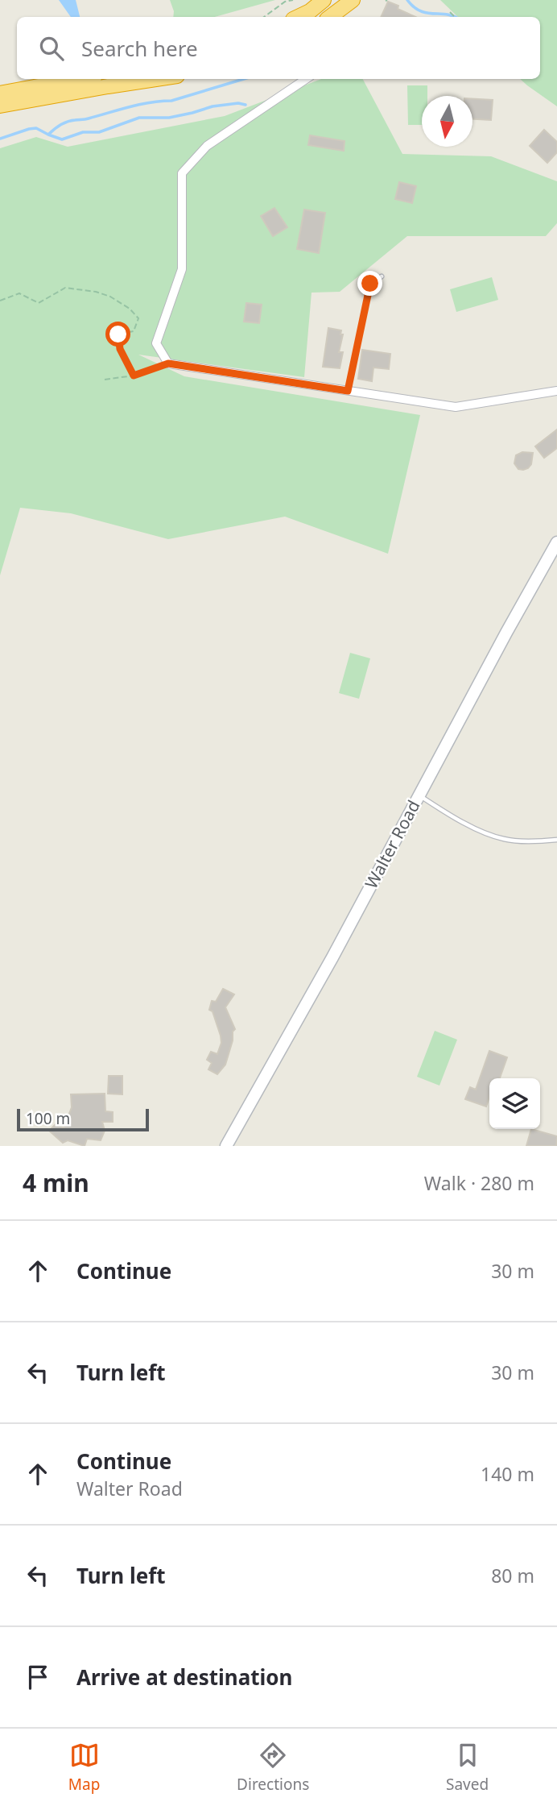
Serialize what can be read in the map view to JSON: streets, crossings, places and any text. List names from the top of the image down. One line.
{"streets":{"street":["Walter Road"]},"scale_bar":"100 m","north":"bottom","page":{"search":"Search here","scale":"100 m","heading":["4 min","Walk · 280 m"],"list":[["Continue","30 m"],["Turn left","30 m"],["Continue","Walter Road","140 m"],["Turn left","80 m"],"Arrive at destination"],"nav":["Map","Directions","Saved"]}}
